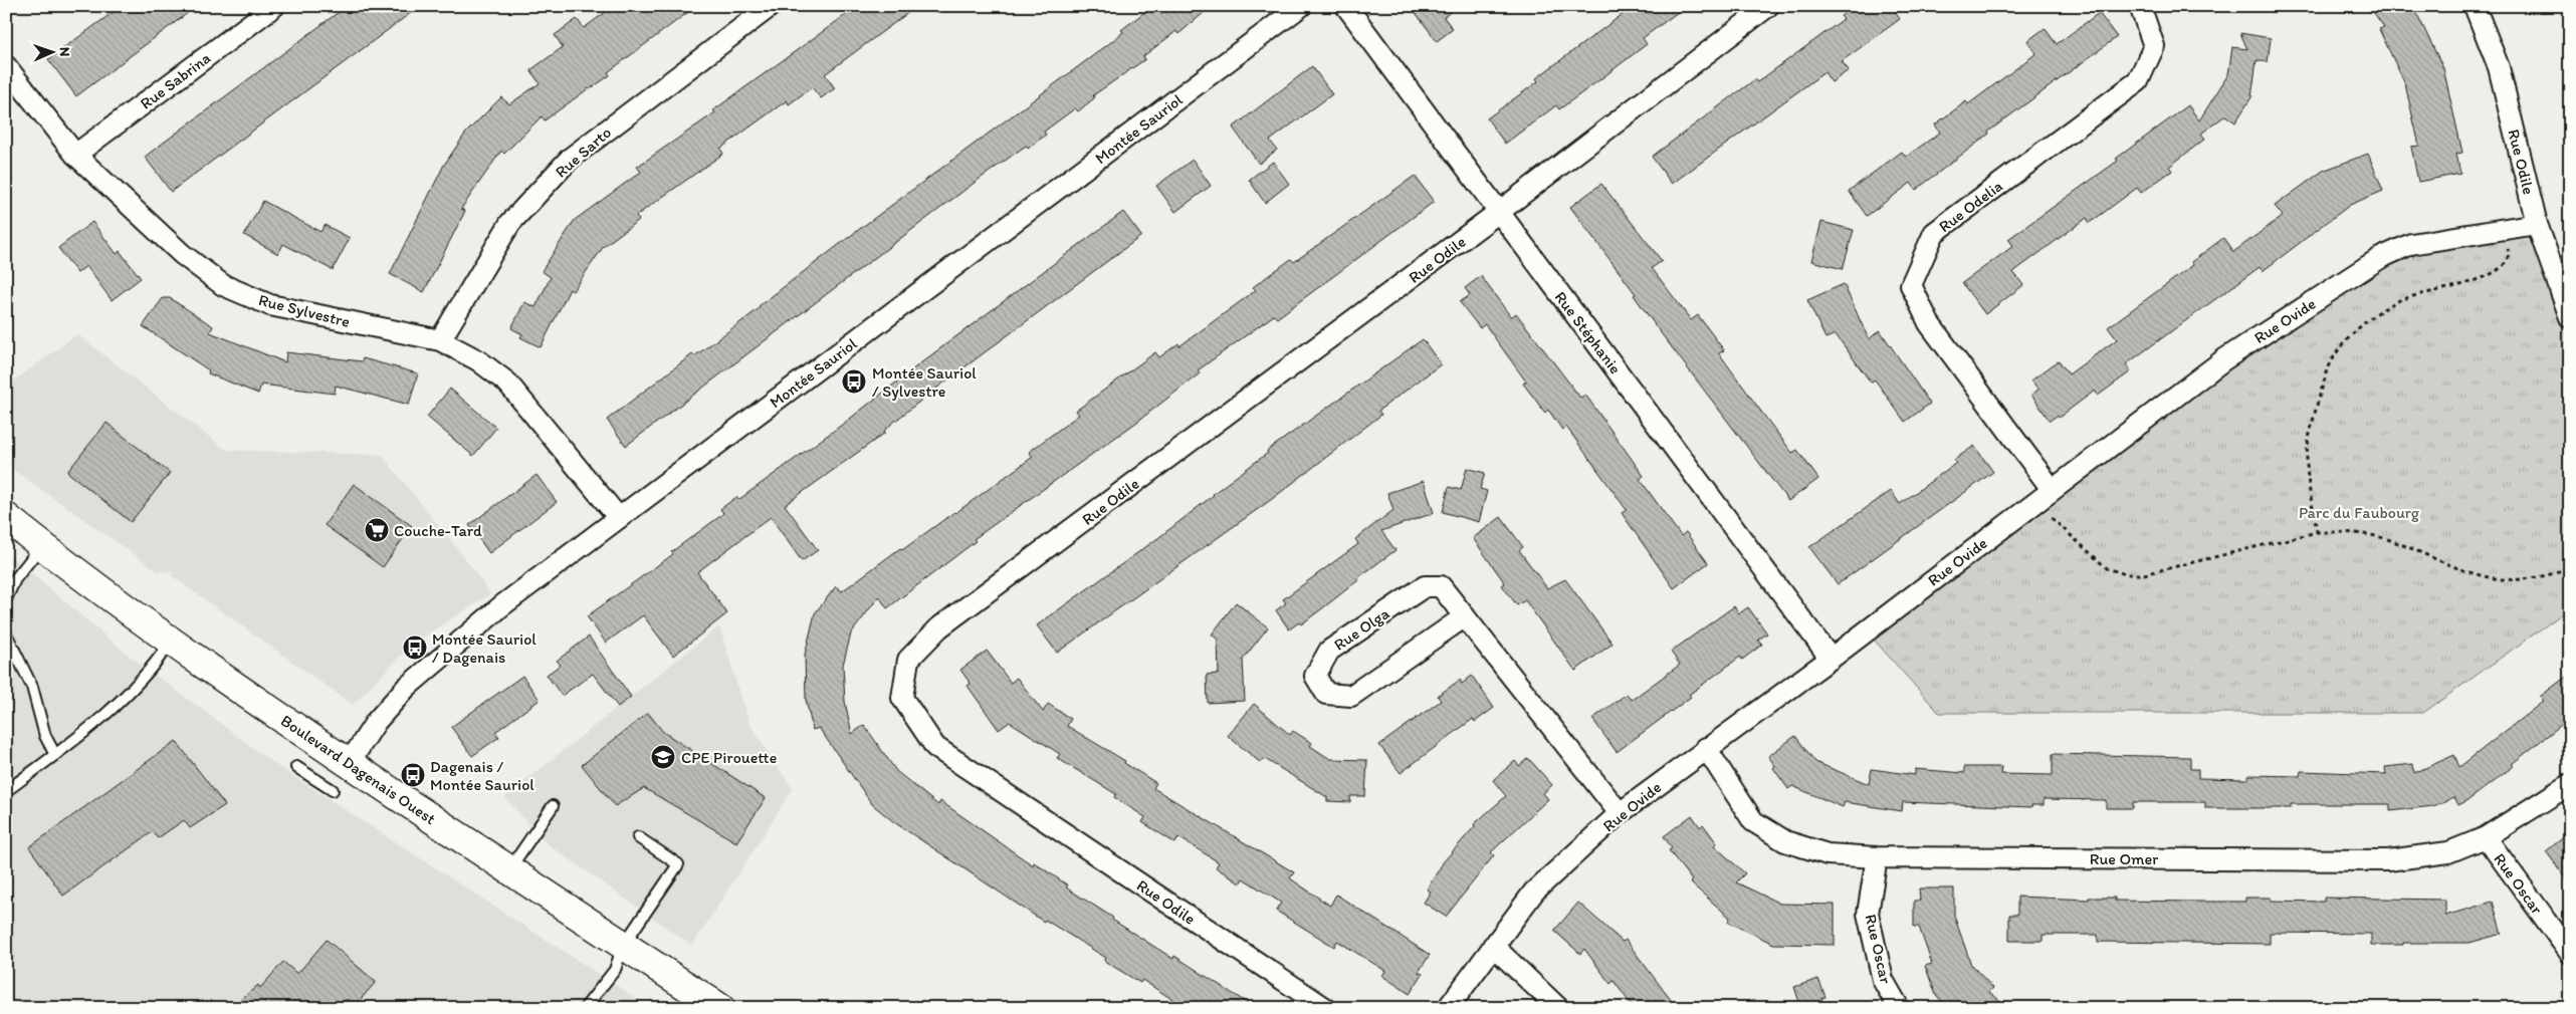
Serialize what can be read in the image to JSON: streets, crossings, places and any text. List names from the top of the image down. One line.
{"streets":{"main road":["Boulevard Dagenais Ouest"],"street":["Rue Sabrina","Montée Sauriol","Rue Sarto","Rue Odile","Rue Odelia","Rue Sylvestre","Rue Ovide","Rue Stéphanie","Rue Olga","Rue Omer","Rue Oscar"]},"crossings":[["Rue Sabrina","Rue Sylvestre"],["Montée Sauriol","Rue Sylvestre"],["Montée Sauriol","Boulevard Dagenais Ouest"],["Rue Sarto","Rue Sylvestre"],["Rue Odile","Rue Ovide"],["Rue Odile","Rue Stéphanie"],["Rue Odelia","Rue Ovide"],["Rue Ovide","Rue Stéphanie"],["Rue Ovide","Rue Olga"],["Rue Ovide","Rue Omer"],["Rue Omer","Rue Oscar"]],"parks":["Parc du Faubourg"],"places":{"bus stop":["Montée Sauriol / Sylvestre","Montée Sauriol / Dagenais","Dagenais / Montée Sauriol"],"supermarket":["Couche-Tard"],"school or university":["CPE Pirouette"]},"north":"right"}
